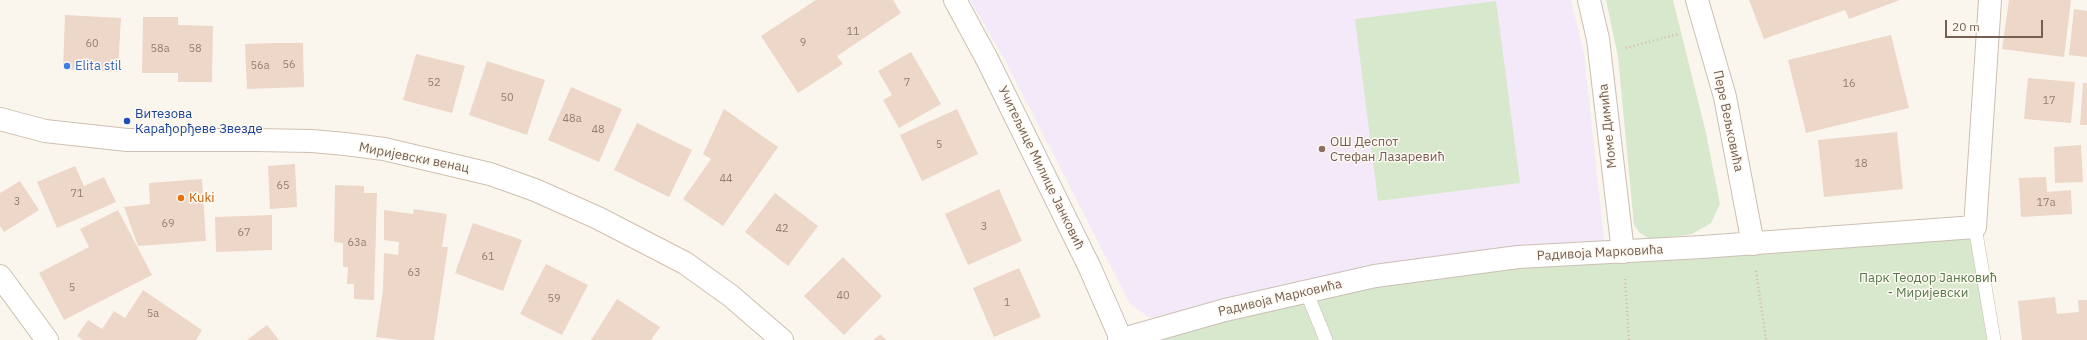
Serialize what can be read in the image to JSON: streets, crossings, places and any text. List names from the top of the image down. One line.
{"streets":{"street":["Пере Вељковића","Моме Димића","Миријевски венац","Учитељице Милице Јанковић","Радивоја Марковића"]},"crossings":[["Пере Вељковића","Радивоја Марковића"],["Моме Димића","Радивоја Марковића"],["Учитељице Милице Јанковић","Радивоја Марковића"]],"parks":["Парк Теодор Јанковић - Миријевски"],"places":["Elita stil","Витезова Карађорђеве Звезде","ОШ Деспот Стефан Лазаревић","Kuki"],"house_numbers":["11","9","60","58a","58","56","56a","52","7","16","50","17","48a","48","5","18","44","65","71","3","17a","69","3","42","67","63a","61","63","5","40","59","1","5a"],"scale_bar":"20 m"}
